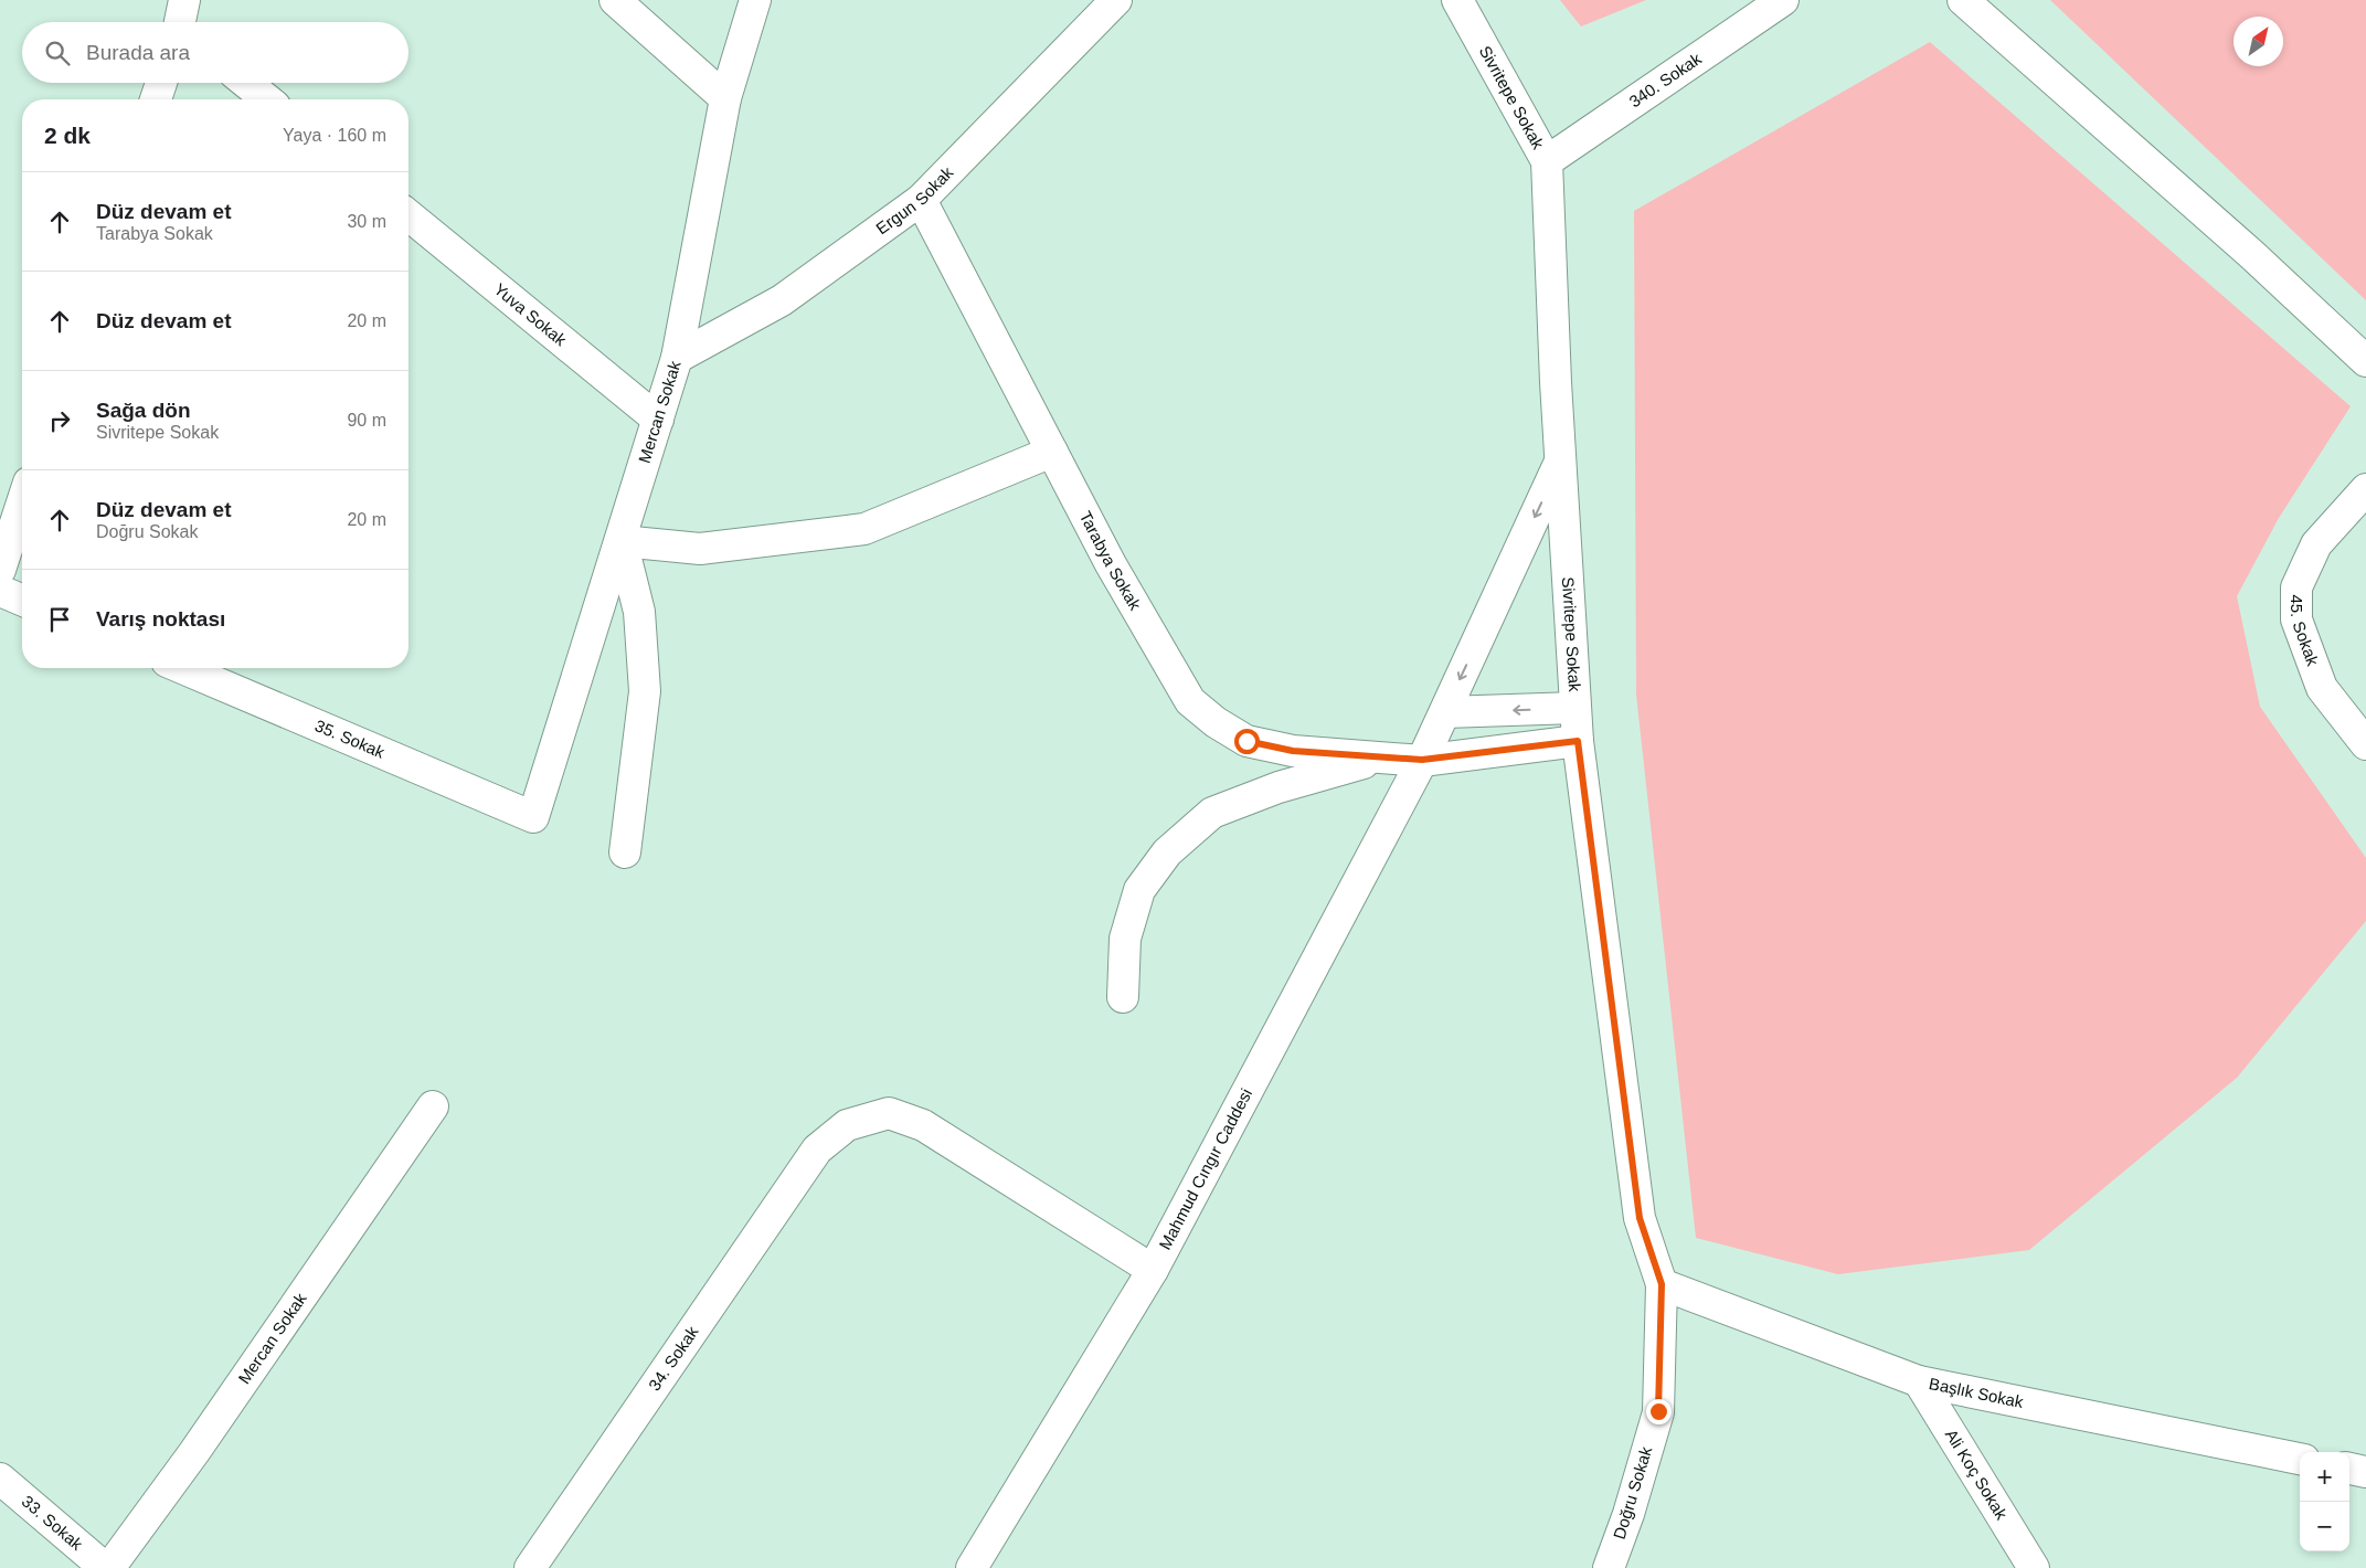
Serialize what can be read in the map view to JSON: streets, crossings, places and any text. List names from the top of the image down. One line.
{"streets":{"street":["340. Sokak","Sivritepe Sokak","Ergun Sokak","Yuva Sokak","Mercan Sokak","Tarabya Sokak","45. Sokak","35. Sokak","Mahmud Cıngır Caddesi","34. Sokak","Başlık Sokak","Ali Koç Sokak","Doğru Sokak","33. Sokak"]},"crossings":[["340. Sokak","Sivritepe Sokak"],["Sivritepe Sokak","Tarabya Sokak"],["Sivritepe Sokak","Mahmud Cıngır Caddesi"],["Sivritepe Sokak","Başlık Sokak"],["Sivritepe Sokak","Doğru Sokak"],["Ergun Sokak","Mercan Sokak"],["Ergun Sokak","Tarabya Sokak"],["Yuva Sokak","Mercan Sokak"],["Mercan Sokak","35. Sokak"],["Mercan Sokak","33. Sokak"],["Tarabya Sokak","Mahmud Cıngır Caddesi"],["Mahmud Cıngır Caddesi","34. Sokak"],["Başlık Sokak","Ali Koç Sokak"],["Başlık Sokak","Doğru Sokak"]],"north":"top right","page":{"search":"Burada ara","heading":["2 dk","Yaya · 160 m"],"list":[["Düz devam et","Tarabya Sokak","30 m"],["Düz devam et","20 m"],["Sağa dön","Sivritepe Sokak","90 m"],["Düz devam et","Doğru Sokak","20 m"],"Varış noktası"],"map_buttons":["+","−"]}}
